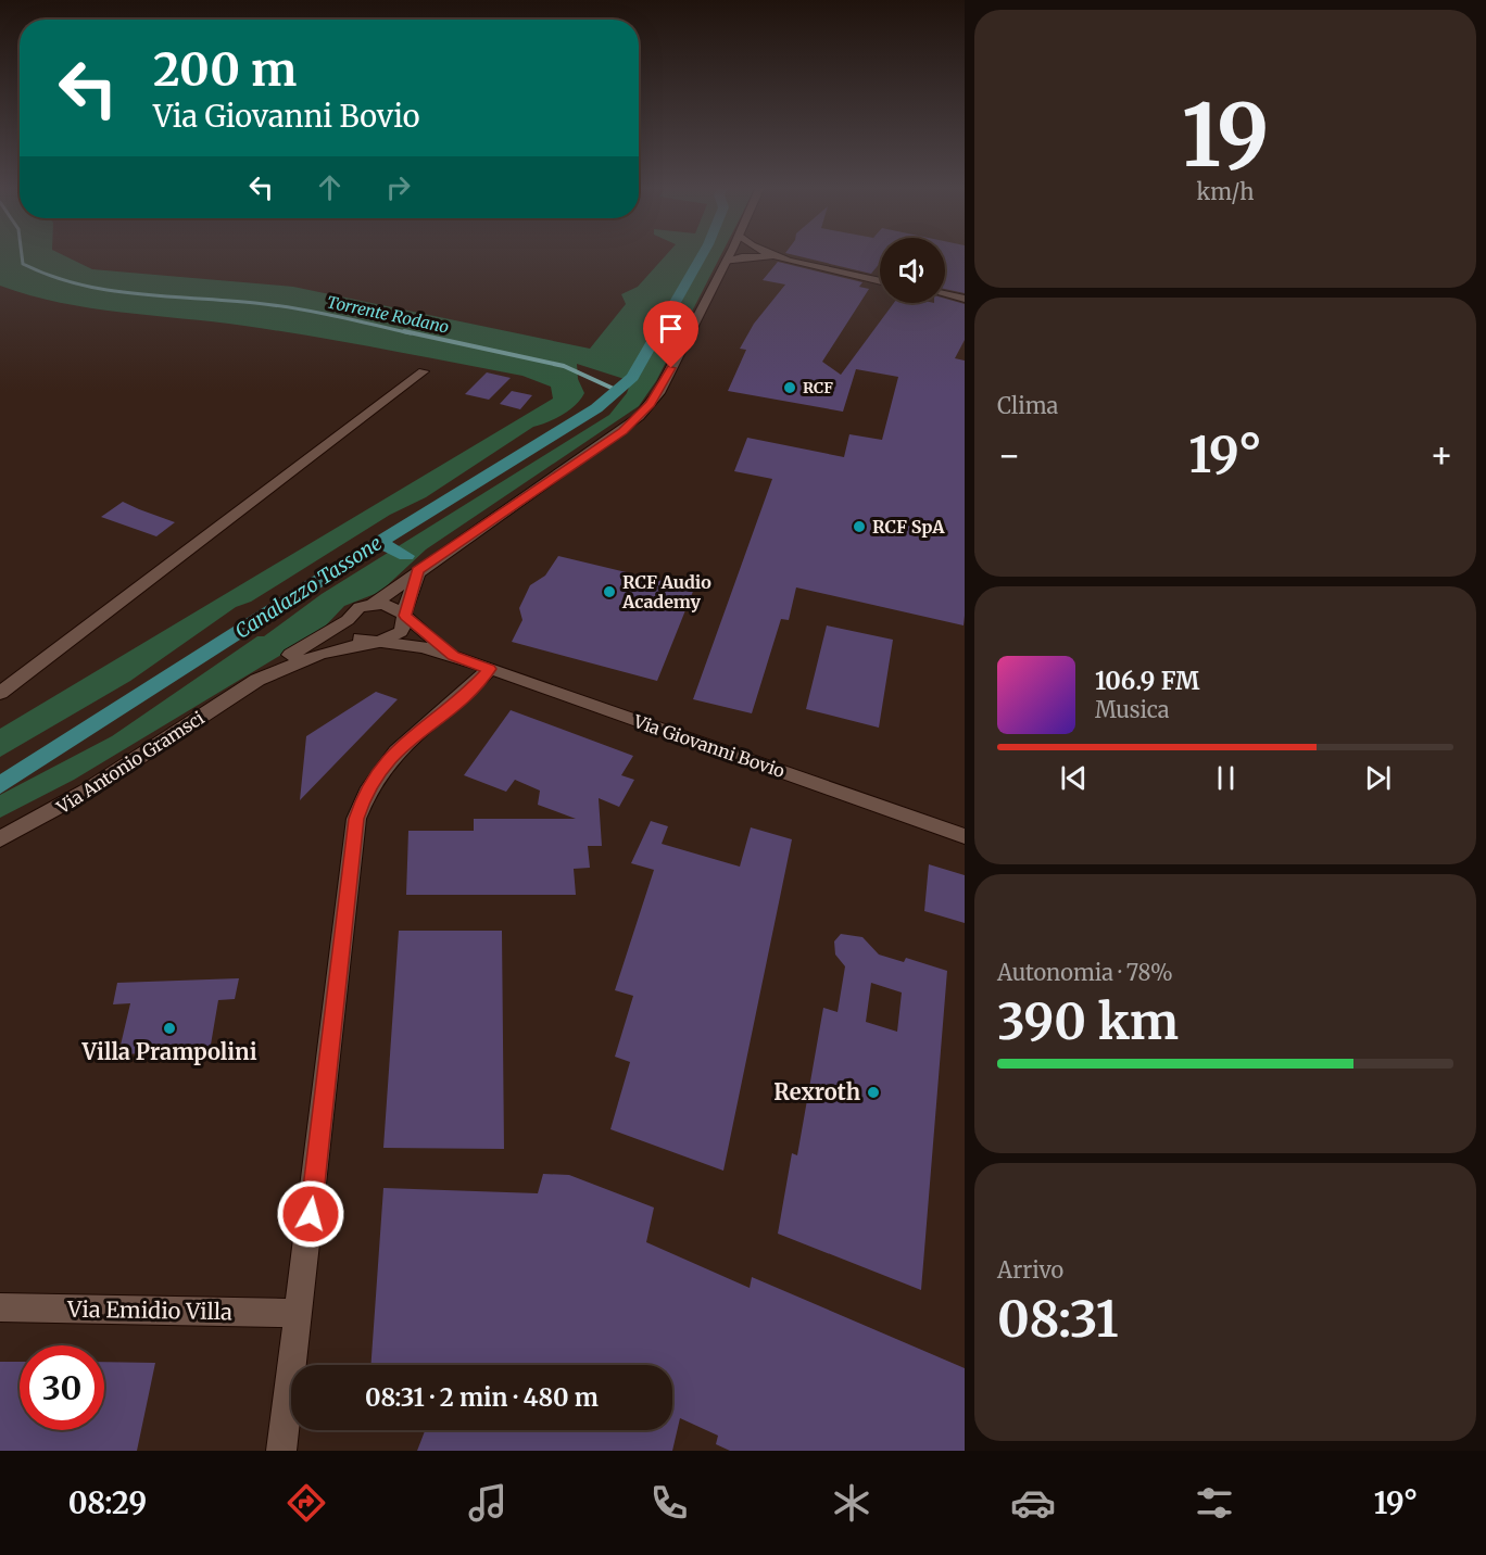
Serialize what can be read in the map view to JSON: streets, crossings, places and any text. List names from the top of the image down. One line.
{"streets":{"street":["Via Giovanni Bovio","Via Antonio Gramsci","Via Emidio Villa"]},"crossings":[["Via Giovanni Bovio","Via Antonio Gramsci"]],"water":["Torrente Rodano","Canalazzo Tassone"],"places":["RCF","RCF SpA","RCF Audio Academy","Villa Prampolini","Rexroth"],"page":{"tile":[["19","km/h"],"Clima",["Autonomia · 78%","390 km"],["Arrivo","08:31"]],"turn":["200 m","Via Giovanni Bovio"],"heat":["−","19°","+"],"song":["106.9 FM","Musica"],"limit":"30","trip":"08:31 · 2 min · 480 m","tabs":["08:29","19°"]}}
